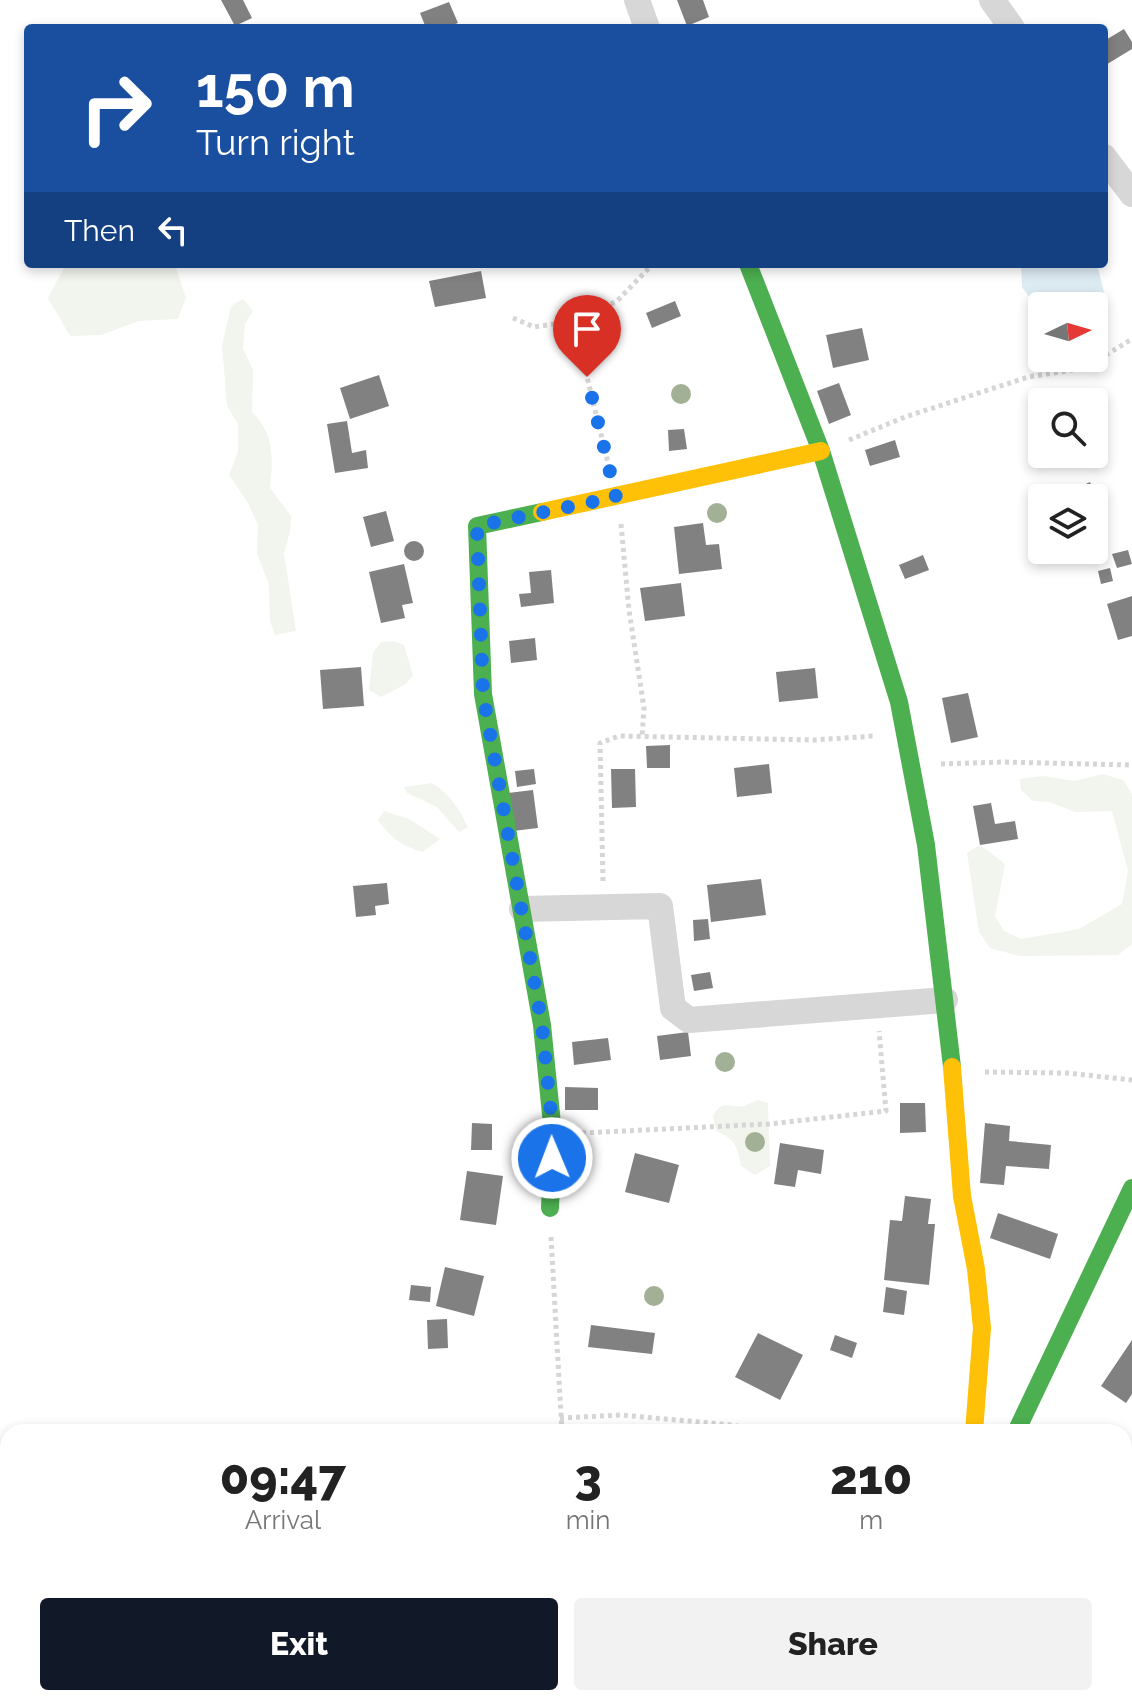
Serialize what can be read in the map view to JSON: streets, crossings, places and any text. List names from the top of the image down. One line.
{"north":"right","page":{"turn":["150 m","Turn right"],"then":"Then","eta":["09:47","Arrival","3","min","210","m"],"buttons":["Exit","Share"]}}
